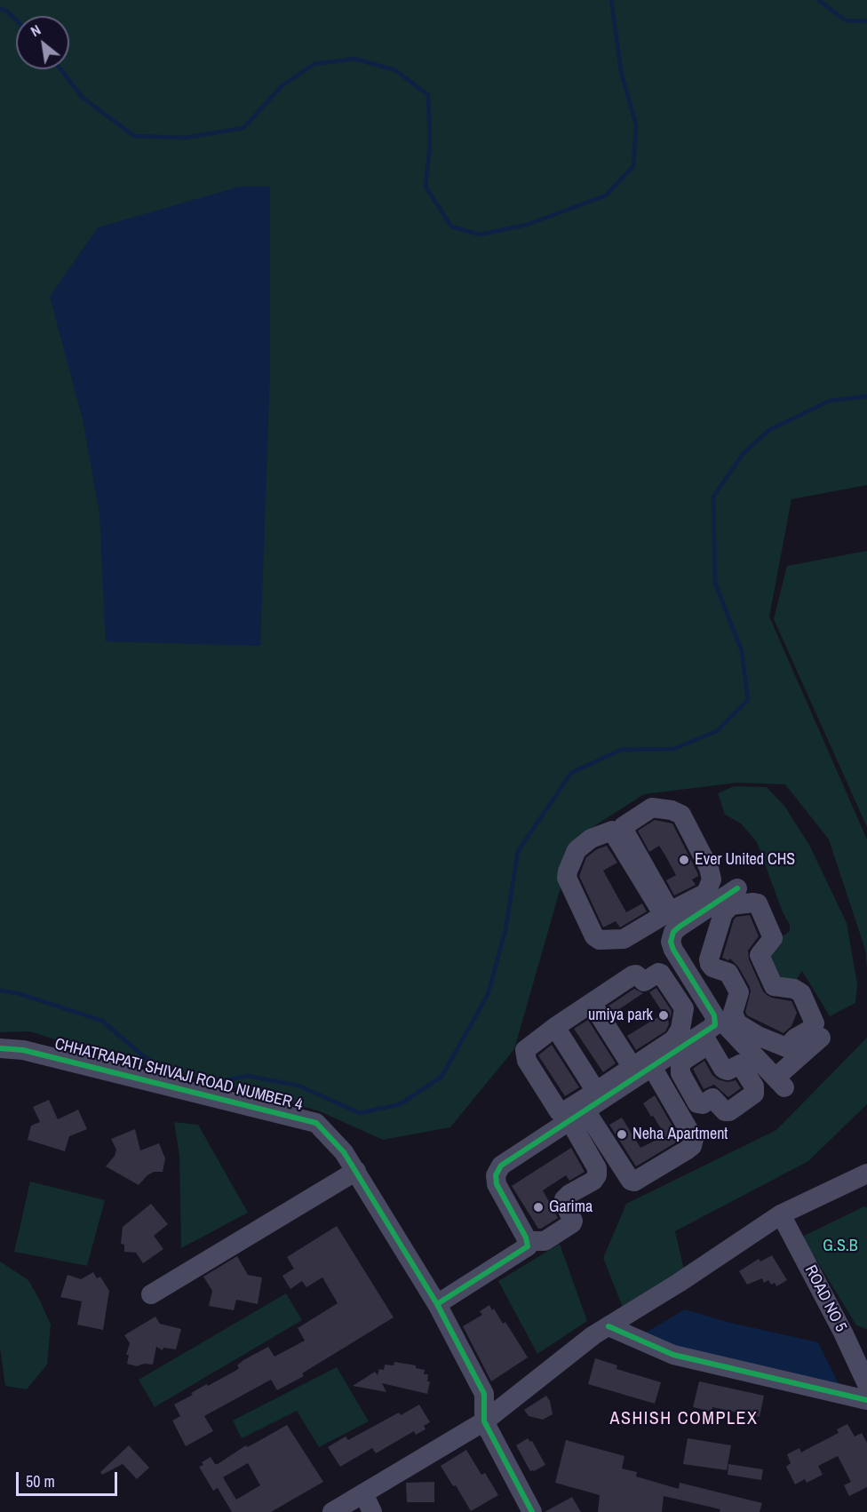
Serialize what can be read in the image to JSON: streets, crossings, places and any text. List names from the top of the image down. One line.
{"streets":{"street":["CHHATRAPATI SHIVAJI ROAD NUMBER 4","ROAD NO 5"]},"districts":["ASHISH COMPLEX"],"parks":["G.S.B"],"places":["Ever United CHS","umiya park","Neha Apartment","Garima"],"scale_bar":"50 m","north":"top left"}
